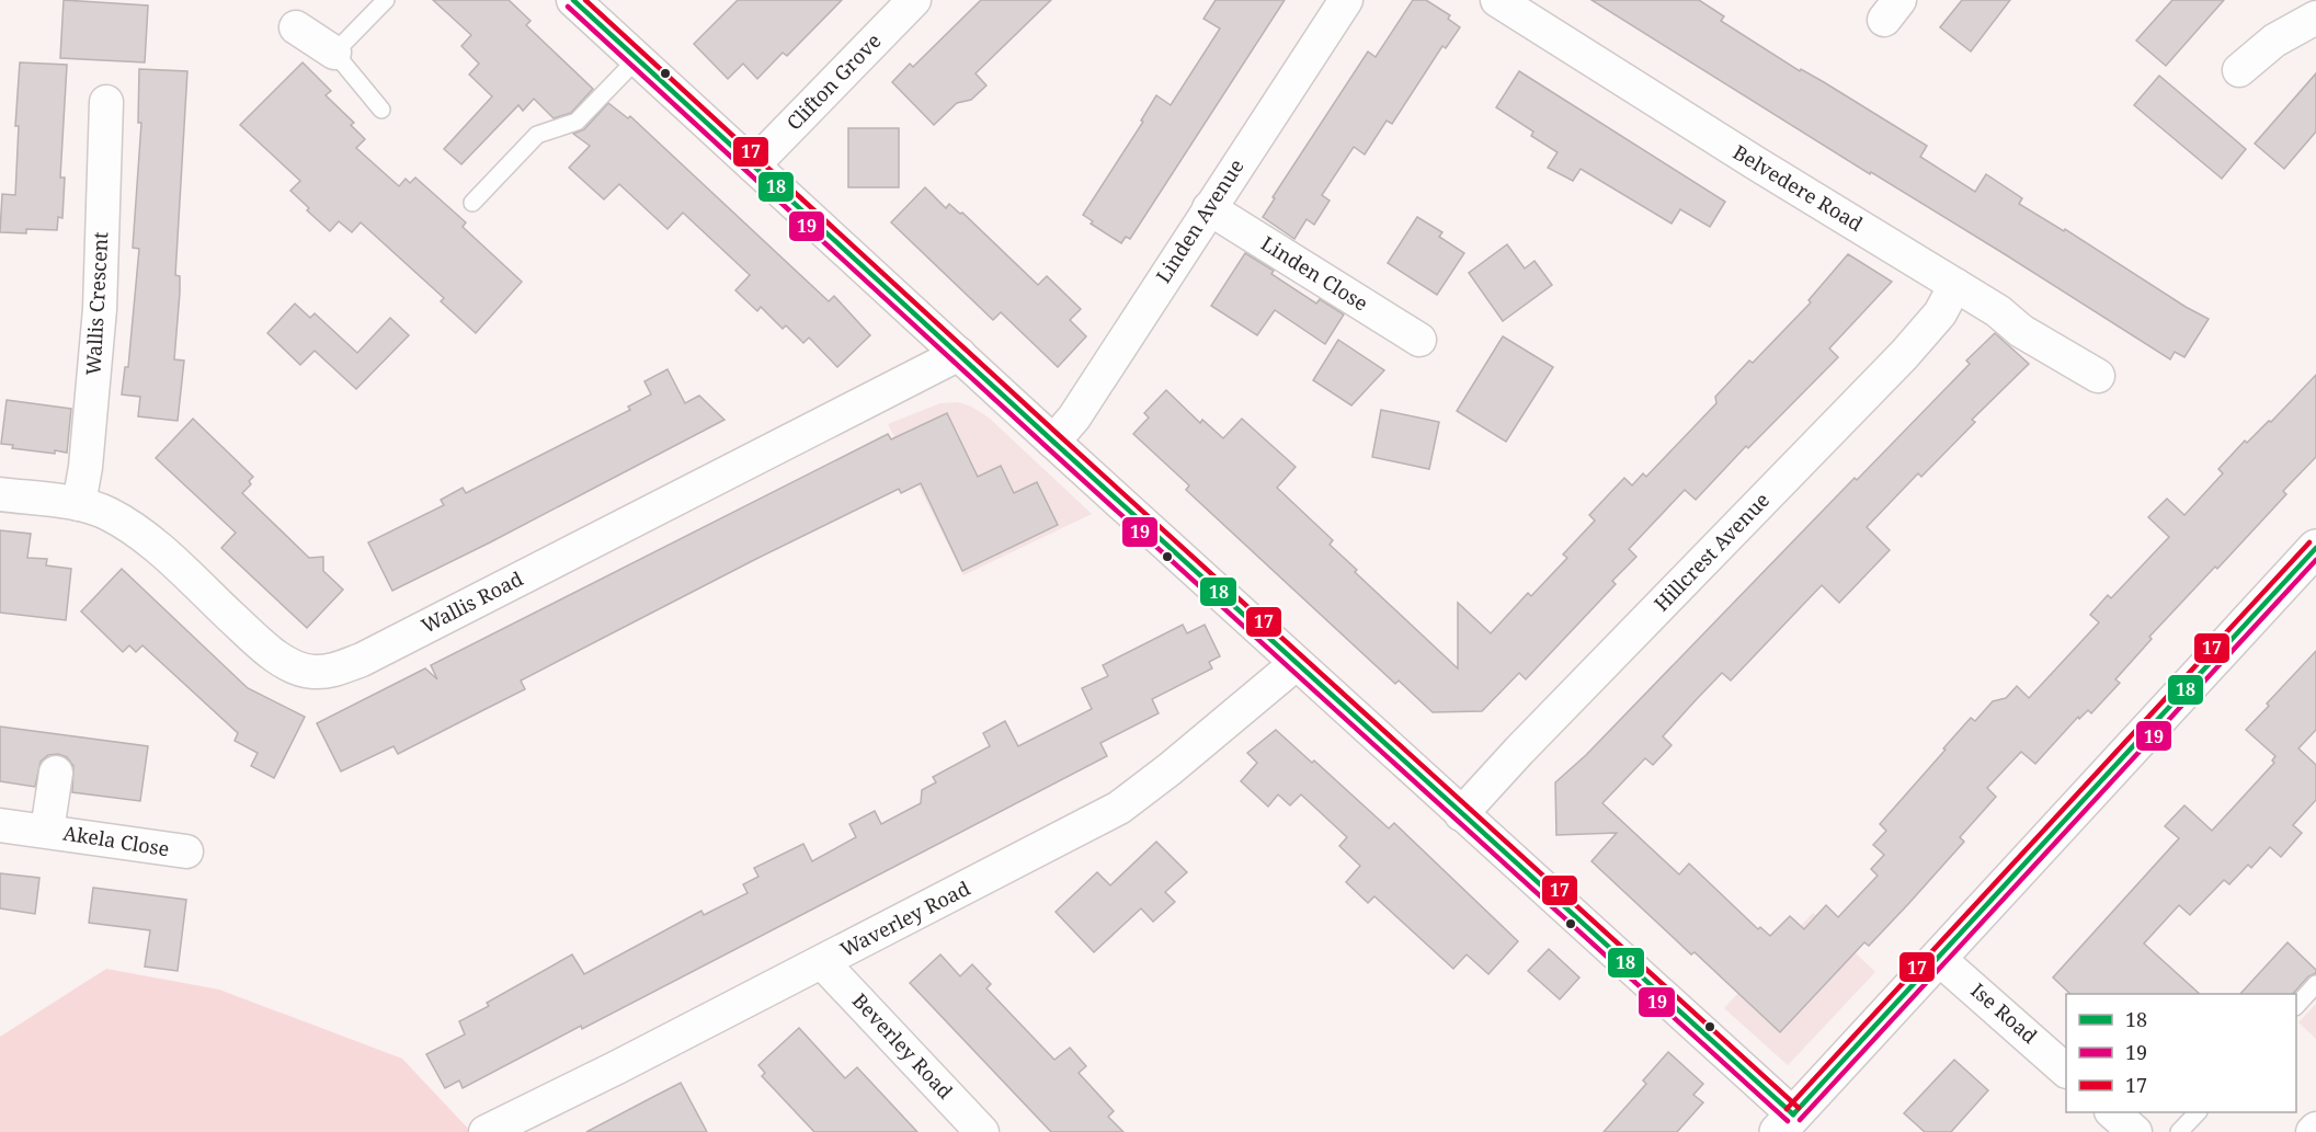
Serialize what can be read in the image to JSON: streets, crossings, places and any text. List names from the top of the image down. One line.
{"streets":{"street":["Clifton Grove","Belvedere Road","Linden Avenue","Linden Close","Wallis Crescent","Hillcrest Avenue","Wallis Road","Akela Close","Waverley Road","Ise Road","Beverley Road"]},"crossings":[["Belvedere Road","Hillcrest Avenue"],["Linden Avenue","Linden Close"],["Wallis Crescent","Wallis Road"],["Waverley Road","Beverley Road"]],"lines":["transit line 18","transit line 17","transit line 19"],"legend":["18","19","17"]}
